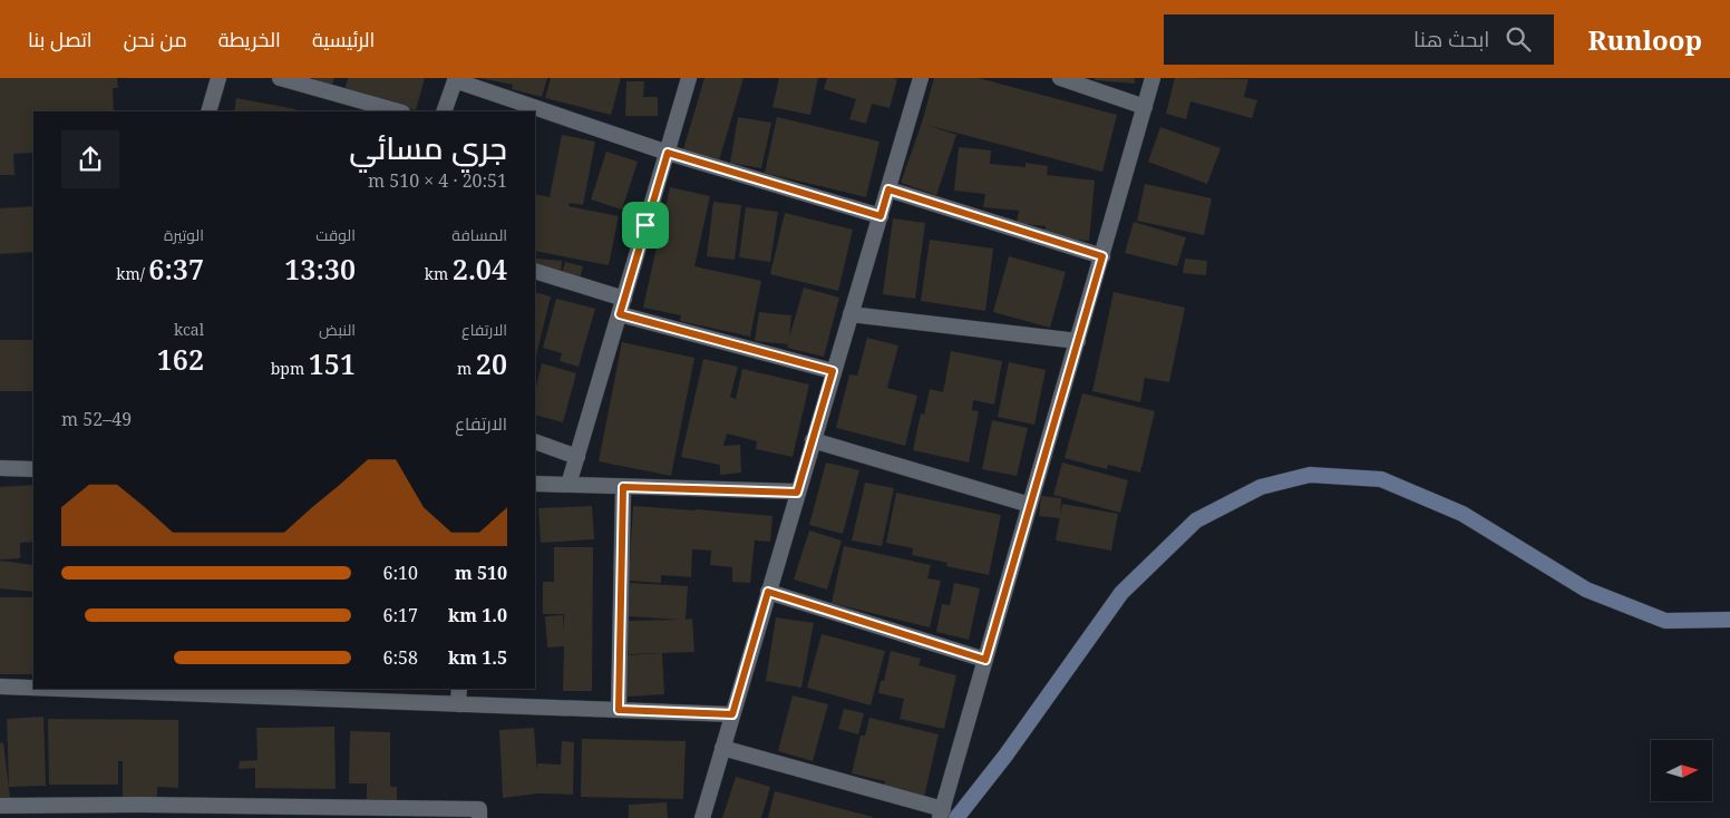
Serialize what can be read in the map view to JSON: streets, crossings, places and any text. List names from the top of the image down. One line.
{"north":"right","page":{"header":"Runloop","search":"ابحث هنا","nav":["الرئيسية","الخريطة","من نحن","اتصل بنا"],"heading":["جري مسائي","20:51 · 4 × 510 m"],"stats":[["المسافة","2.04 km"],["الوقت","13:30"],["الوتيرة","6:37 /km"],["الارتفاع","20 m"],["النبض","151 bpm"],["kcal","162"]],"chart":["الارتفاع","49–52 m"],"list":[{"name":"510 m","note":"6:10"},{"name":"1.0 km","note":"6:17"},{"name":"1.5 km","note":"6:58"}]}}
